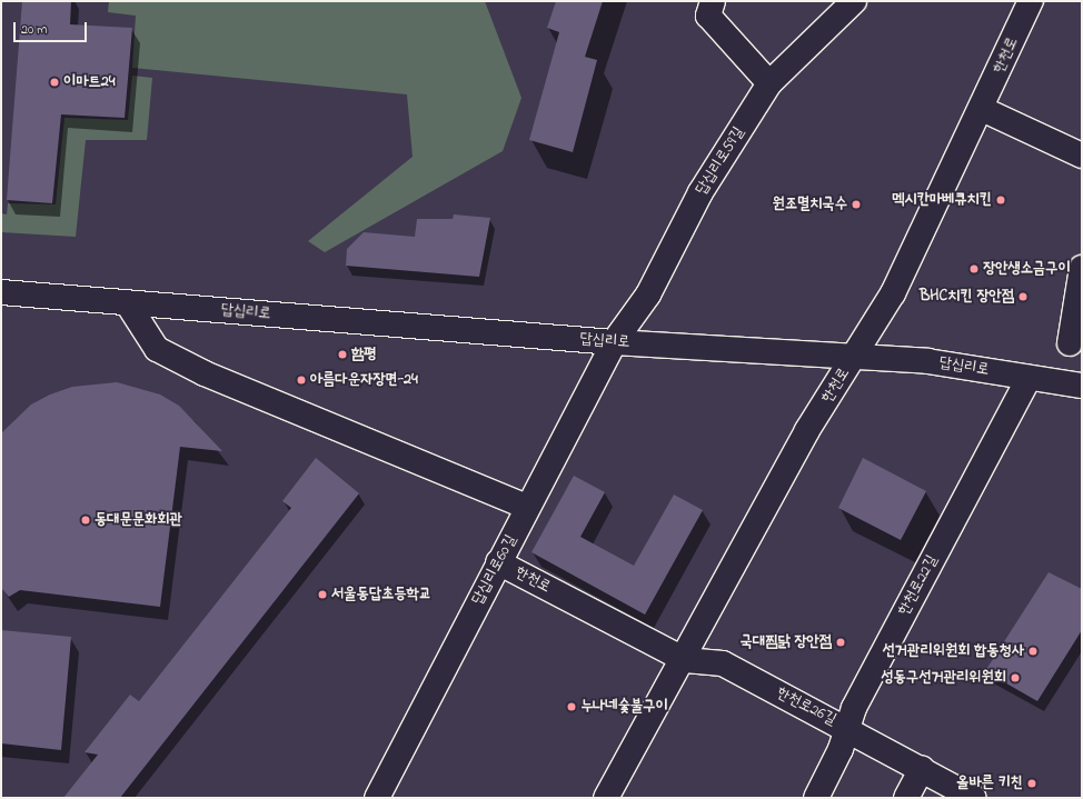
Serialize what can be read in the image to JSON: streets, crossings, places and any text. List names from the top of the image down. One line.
{"streets":{"street":["한천로","답십리로59길","답십리로","답십리로60길","한천로22길","한천로26길"]},"crossings":[["한천로","답십리로"],["한천로","답십리로60길"],["한천로","한천로26길"],["답십리로59길","답십리로"],["답십리로59길","답십리로60길"],["답십리로","답십리로60길"],["답십리로","한천로22길"],["한천로22길","한천로26길"]],"places":["이마트24","멕시칸마베큐치킨","원조멸치국수","장안생소금구이","BHC치킨 장안점","함평","아름다운자장면-24","동대문문화회관","서울동답초등학교","국대찜닭 장안점","선거관리위원회 합동청사","성동구선거관리위원회","누나네숯불구이","올바른 키친"],"scale_bar":"20 m"}
